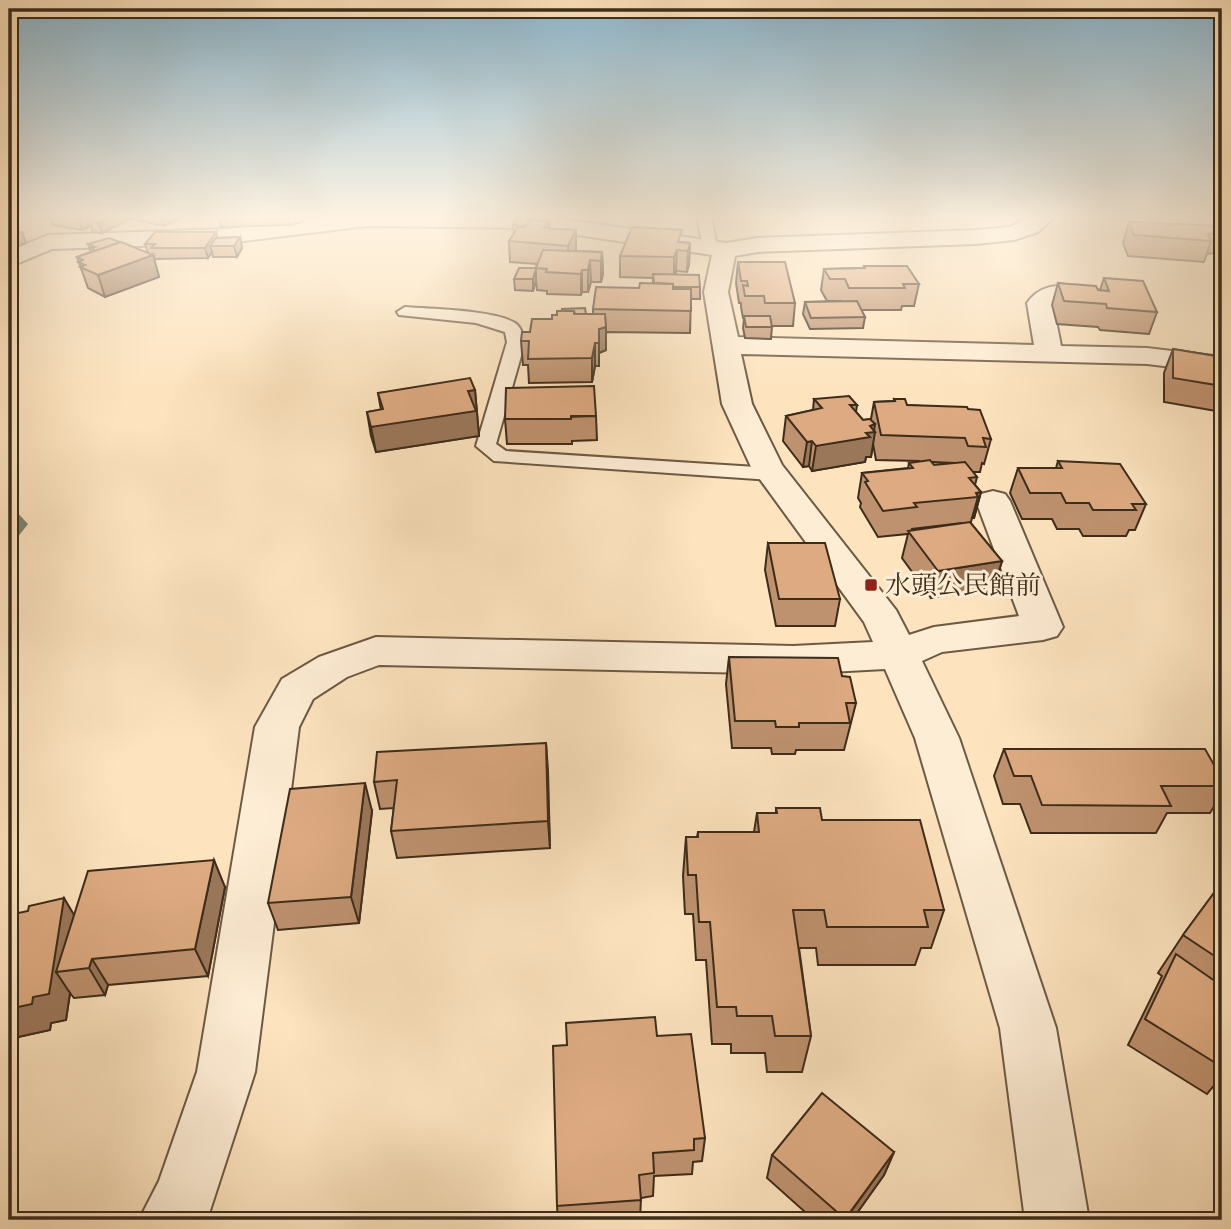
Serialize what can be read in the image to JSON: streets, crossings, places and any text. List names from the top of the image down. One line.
{"places":{"transit":["水頭公民館前"]}}
